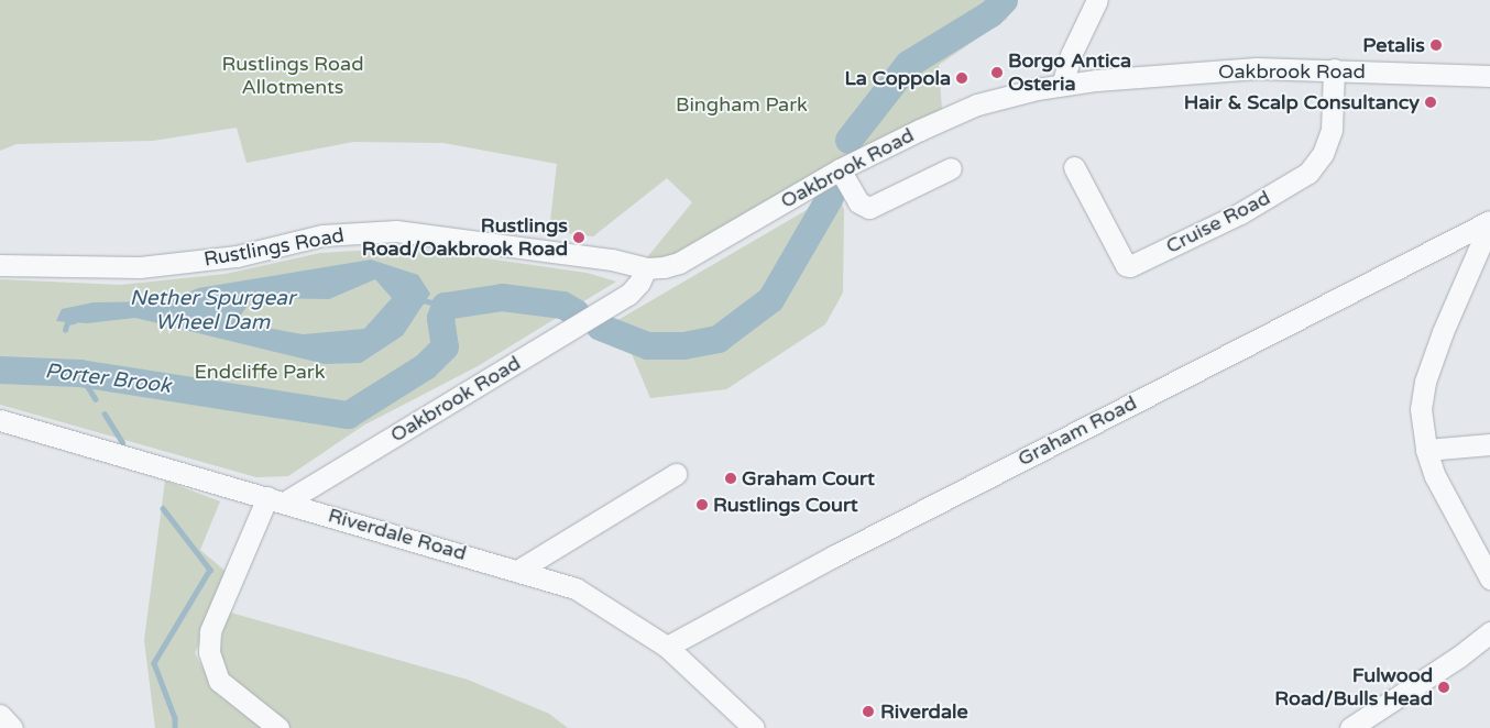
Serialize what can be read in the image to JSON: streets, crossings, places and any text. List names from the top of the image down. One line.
{"streets":{"street":["Oakbrook Road","Cruise Road","Rustlings Road","Graham Road","Riverdale Road"]},"crossings":[["Oakbrook Road","Cruise Road"],["Oakbrook Road","Rustlings Road"],["Oakbrook Road","Riverdale Road"],["Graham Road","Riverdale Road"]],"water":["Nether Spurgear Wheel Dam","Porter Brook"],"parks":["Rustlings Road Allotments","Bingham Park","Endcliffe Park"],"places":["Petalis","Borgo Antica Osteria","La Coppola","Hair & Scalp Consultancy","Rustlings Road/Oakbrook Road","Graham Court","Rustlings Court","Fulwood Road/Bulls Head","Riverdale"]}
